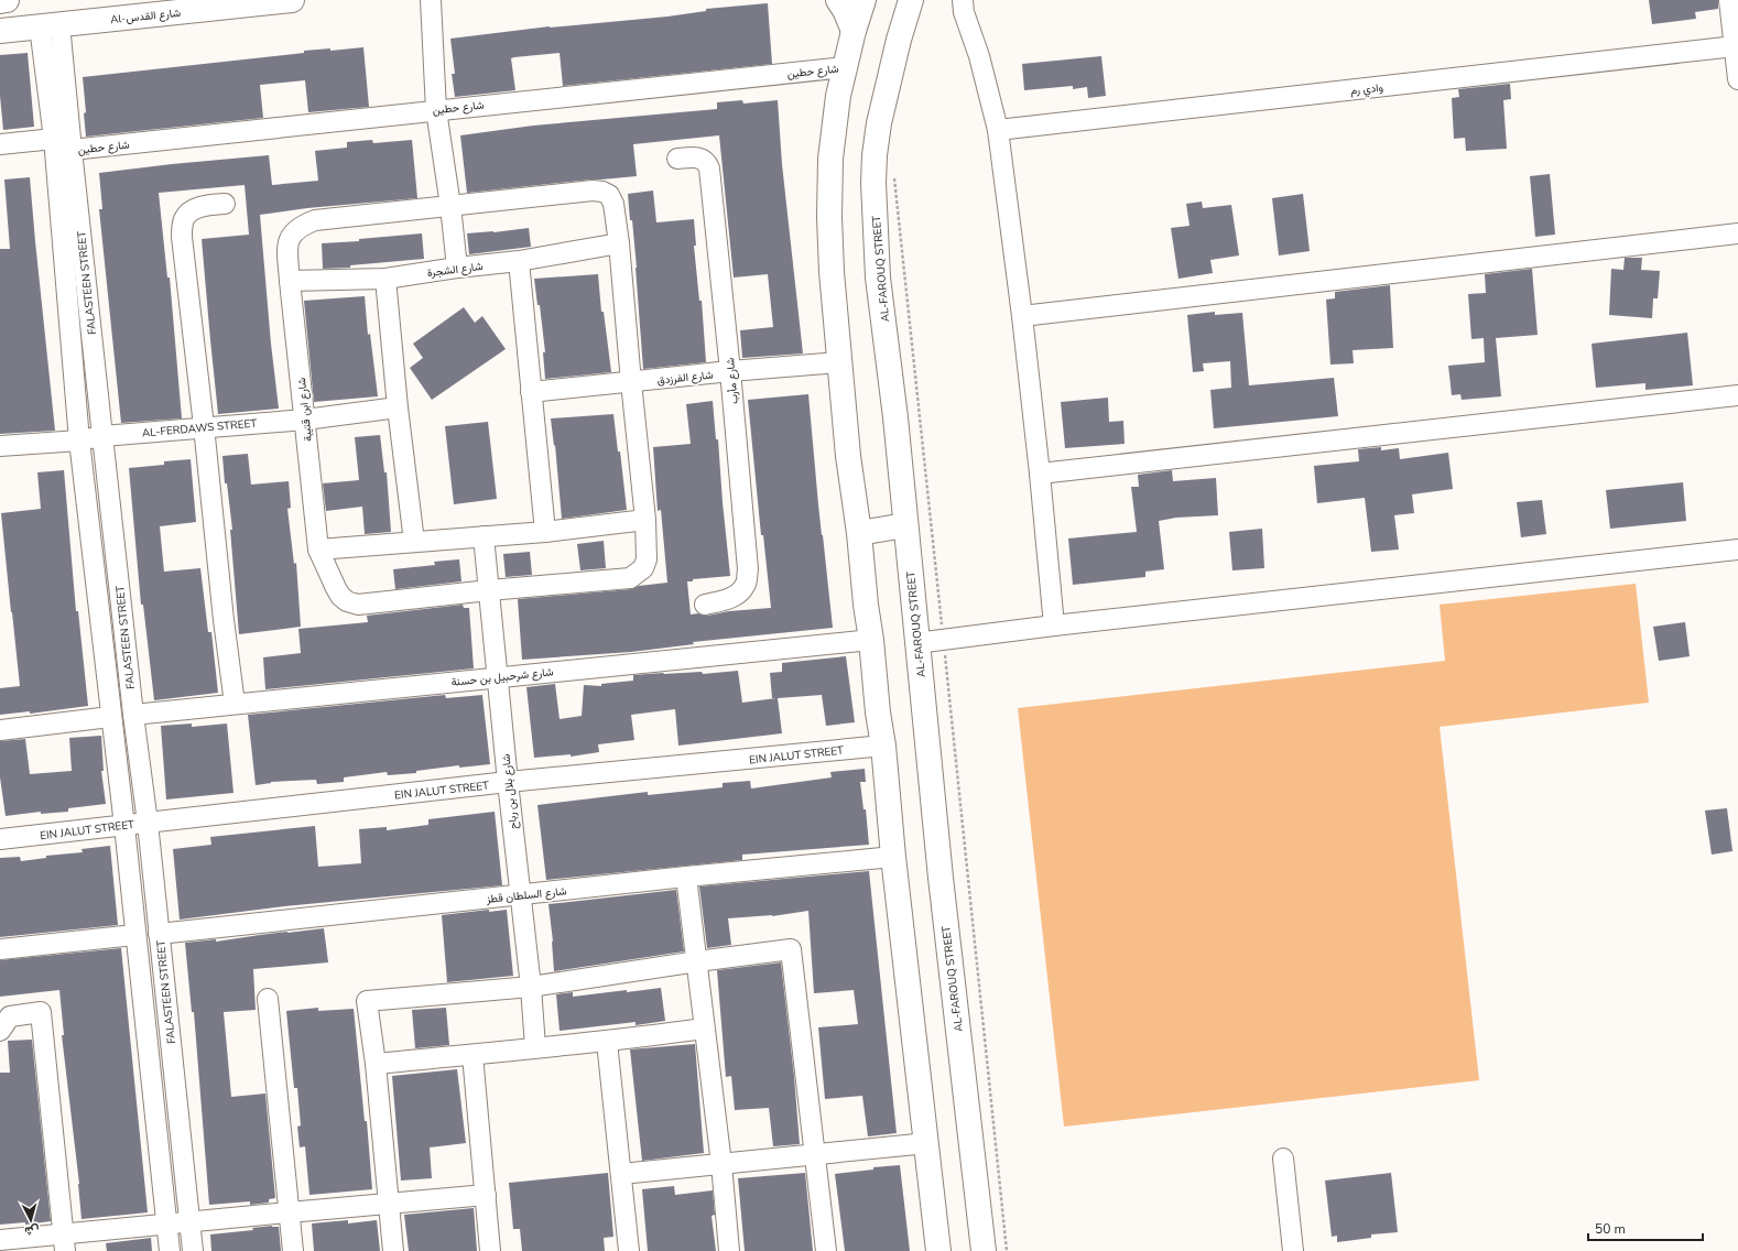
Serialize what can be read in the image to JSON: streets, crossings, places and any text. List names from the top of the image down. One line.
{"streets":{"main road":["Al-شارع القدس","AL-FAROUQ STREET"],"street":["شارع حطين","وادي رم","شارع الشجرة","FALASTEEN STREET","شارع الفرزدق","شارع مأرب","شارع ابن قتيبة","AL-FERDAWS STREET","شارع شرحبيل بن حسنة","EIN JALUT STREET","شارع بلال بن رباح","شارع السلطان قطز"]},"crossings":[["Al-شارع القدس","FALASTEEN STREET"],["شارع حطين","FALASTEEN STREET"],["شارع الشجرة","شارع ابن قتيبة"],["FALASTEEN STREET","AL-FERDAWS STREET"],["FALASTEEN STREET","شارع شرحبيل بن حسنة"],["FALASTEEN STREET","EIN JALUT STREET"],["FALASTEEN STREET","شارع السلطان قطز"],["شارع الفرزدق","شارع مأرب"],["شارع ابن قتيبة","AL-FERDAWS STREET"],["شارع ابن قتيبة","شارع بلال بن رباح"],["شارع شرحبيل بن حسنة","شارع بلال بن رباح"],["EIN JALUT STREET","شارع بلال بن رباح"],["شارع بلال بن رباح","شارع السلطان قطز"]],"scale_bar":"50 m","north":"bottom"}
